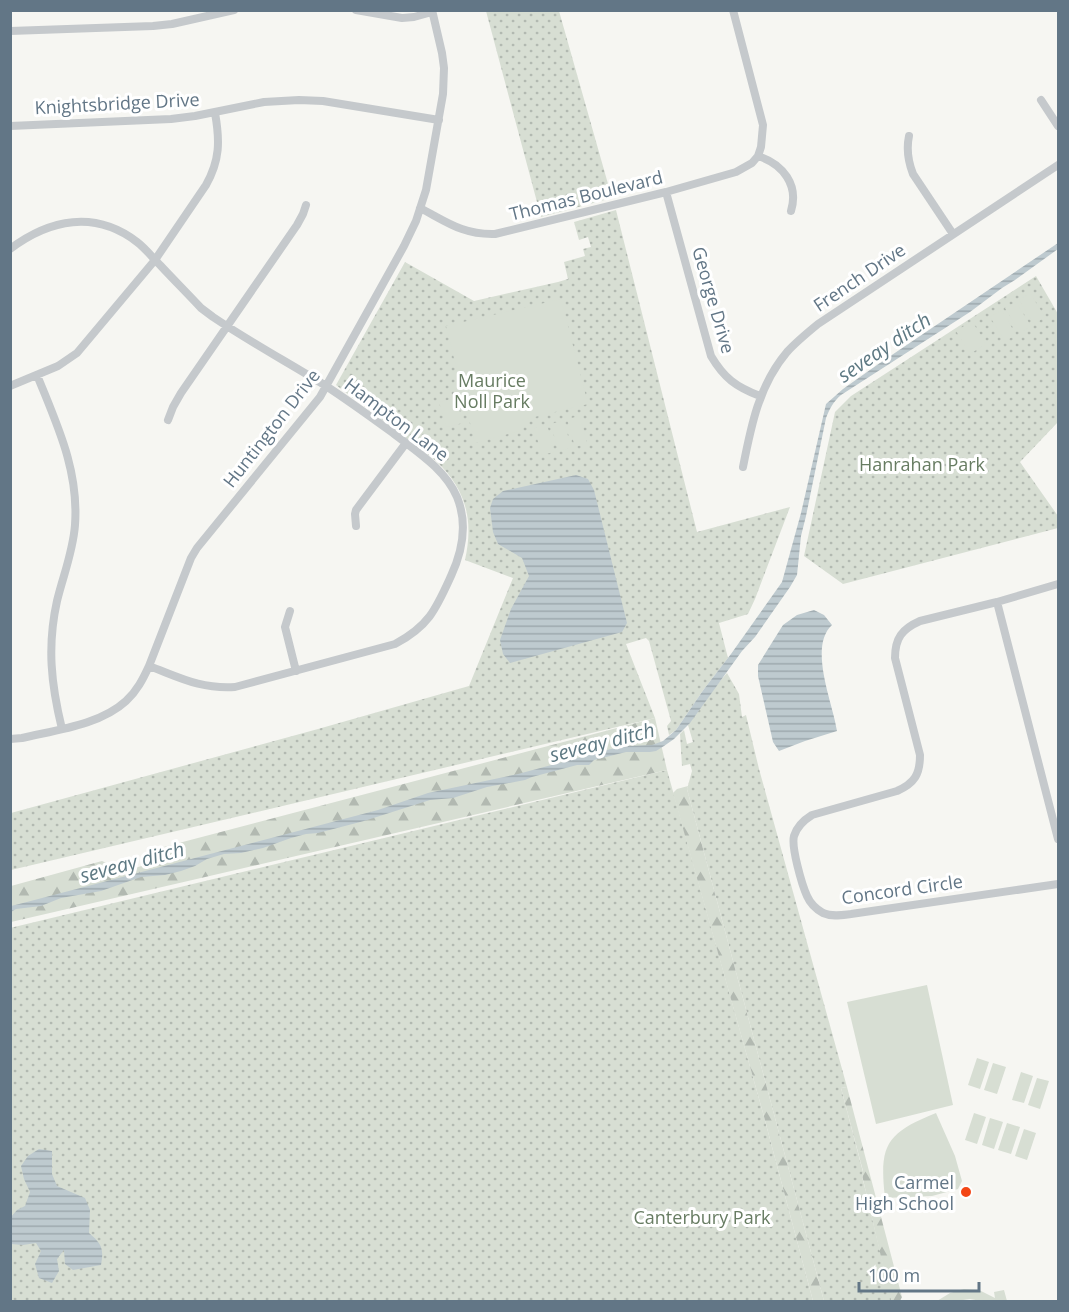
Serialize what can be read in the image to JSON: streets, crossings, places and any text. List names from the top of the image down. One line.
{"streets":{"street":["Knightsbridge Drive","Thomas Boulevard","French Drive","George Drive","Hampton Lane","Huntington Drive","Concord Circle"]},"crossings":[["Knightsbridge Drive","Huntington Drive"],["Thomas Boulevard","George Drive"],["Thomas Boulevard","Huntington Drive"],["French Drive","George Drive"],["Hampton Lane","Huntington Drive"]],"water":["seveay ditch"],"parks":["Maurice Noll Park","Hanrahan Park","Canterbury Park"],"places":["Carmel High School"],"scale_bar":"100 m"}
